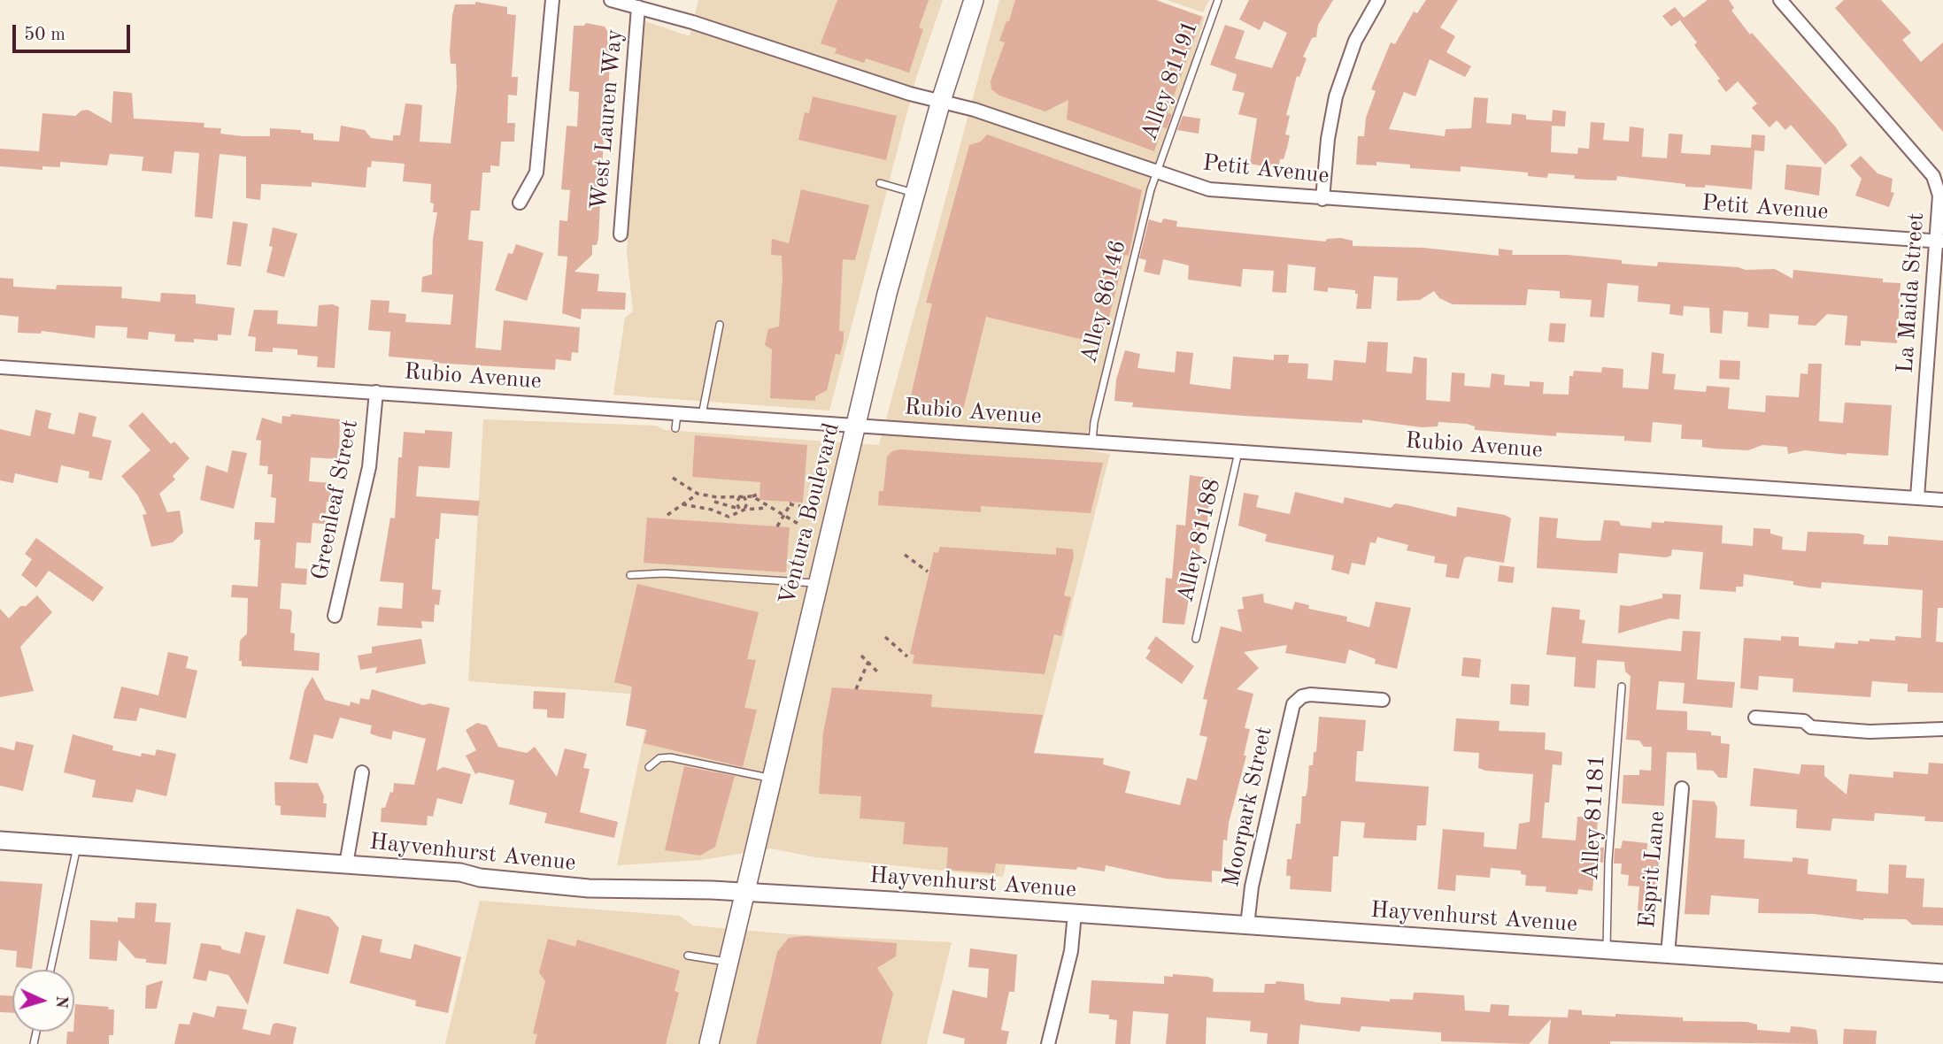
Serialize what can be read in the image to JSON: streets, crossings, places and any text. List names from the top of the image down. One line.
{"streets":{"main road":["Ventura Boulevard","Hayvenhurst Avenue"],"street":["West Lauren Way","Petit Avenue","La Maida Street","Rubio Avenue","Greenleaf Street","Moorpark Street","Esprit Lane"],"lane":["Alley 81191","Alley 86146","Alley 81188","Alley 81181"]},"crossings":[["Alley 81191","Petit Avenue"],["Alley 81191","Alley 86146"],["West Lauren Way","Petit Avenue"],["Petit Avenue","La Maida Street"],["Petit Avenue","Alley 86146"],["Petit Avenue","Ventura Boulevard"],["La Maida Street","Rubio Avenue"],["Alley 86146","Rubio Avenue"],["Rubio Avenue","Greenleaf Street"],["Rubio Avenue","Ventura Boulevard"],["Rubio Avenue","Alley 81188"],["Ventura Boulevard","Hayvenhurst Avenue"],["Moorpark Street","Hayvenhurst Avenue"],["Alley 81181","Hayvenhurst Avenue"],["Hayvenhurst Avenue","Esprit Lane"]],"scale_bar":"50 m","north":"right"}
